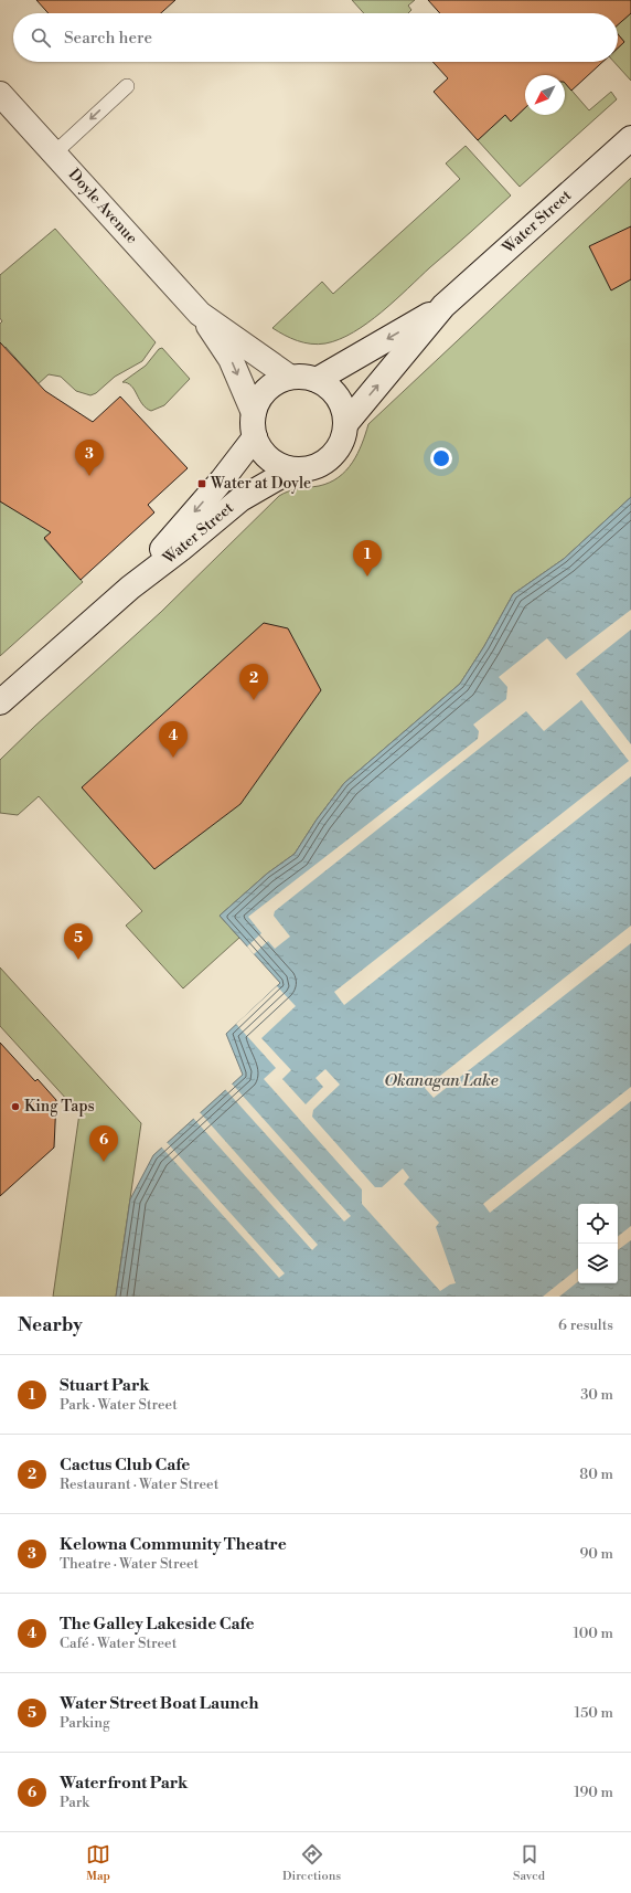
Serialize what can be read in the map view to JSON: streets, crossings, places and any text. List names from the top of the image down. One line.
{"streets":{"main road":["Doyle Avenue","Water Street"]},"crossings":[["Doyle Avenue","Water Street"]],"water":["Okanagan Lake"],"places":{"transit":["Water at Doyle"],"other":["King Taps"]},"north":"bottom left","page":{"search":"Search here","pins":["3","1","2","4","5","6"],"heading":["Nearby","6 results"],"list":[{"mark":"1","name":"Stuart Park","note":"Park · Water Street","value":"30 m"},{"mark":"2","name":"Cactus Club Cafe","note":"Restaurant · Water Street","value":"80 m"},{"mark":"3","name":"Kelowna Community Theatre","note":"Theatre · Water Street","value":"90 m"},{"mark":"4","name":"The Galley Lakeside Cafe","note":"Café · Water Street","value":"100 m"},{"mark":"5","name":"Water Street Boat Launch","note":"Parking","value":"150 m"},{"mark":"6","name":"Waterfront Park","note":"Park","value":"190 m"}],"nav":["Map","Directions","Saved"]}}
